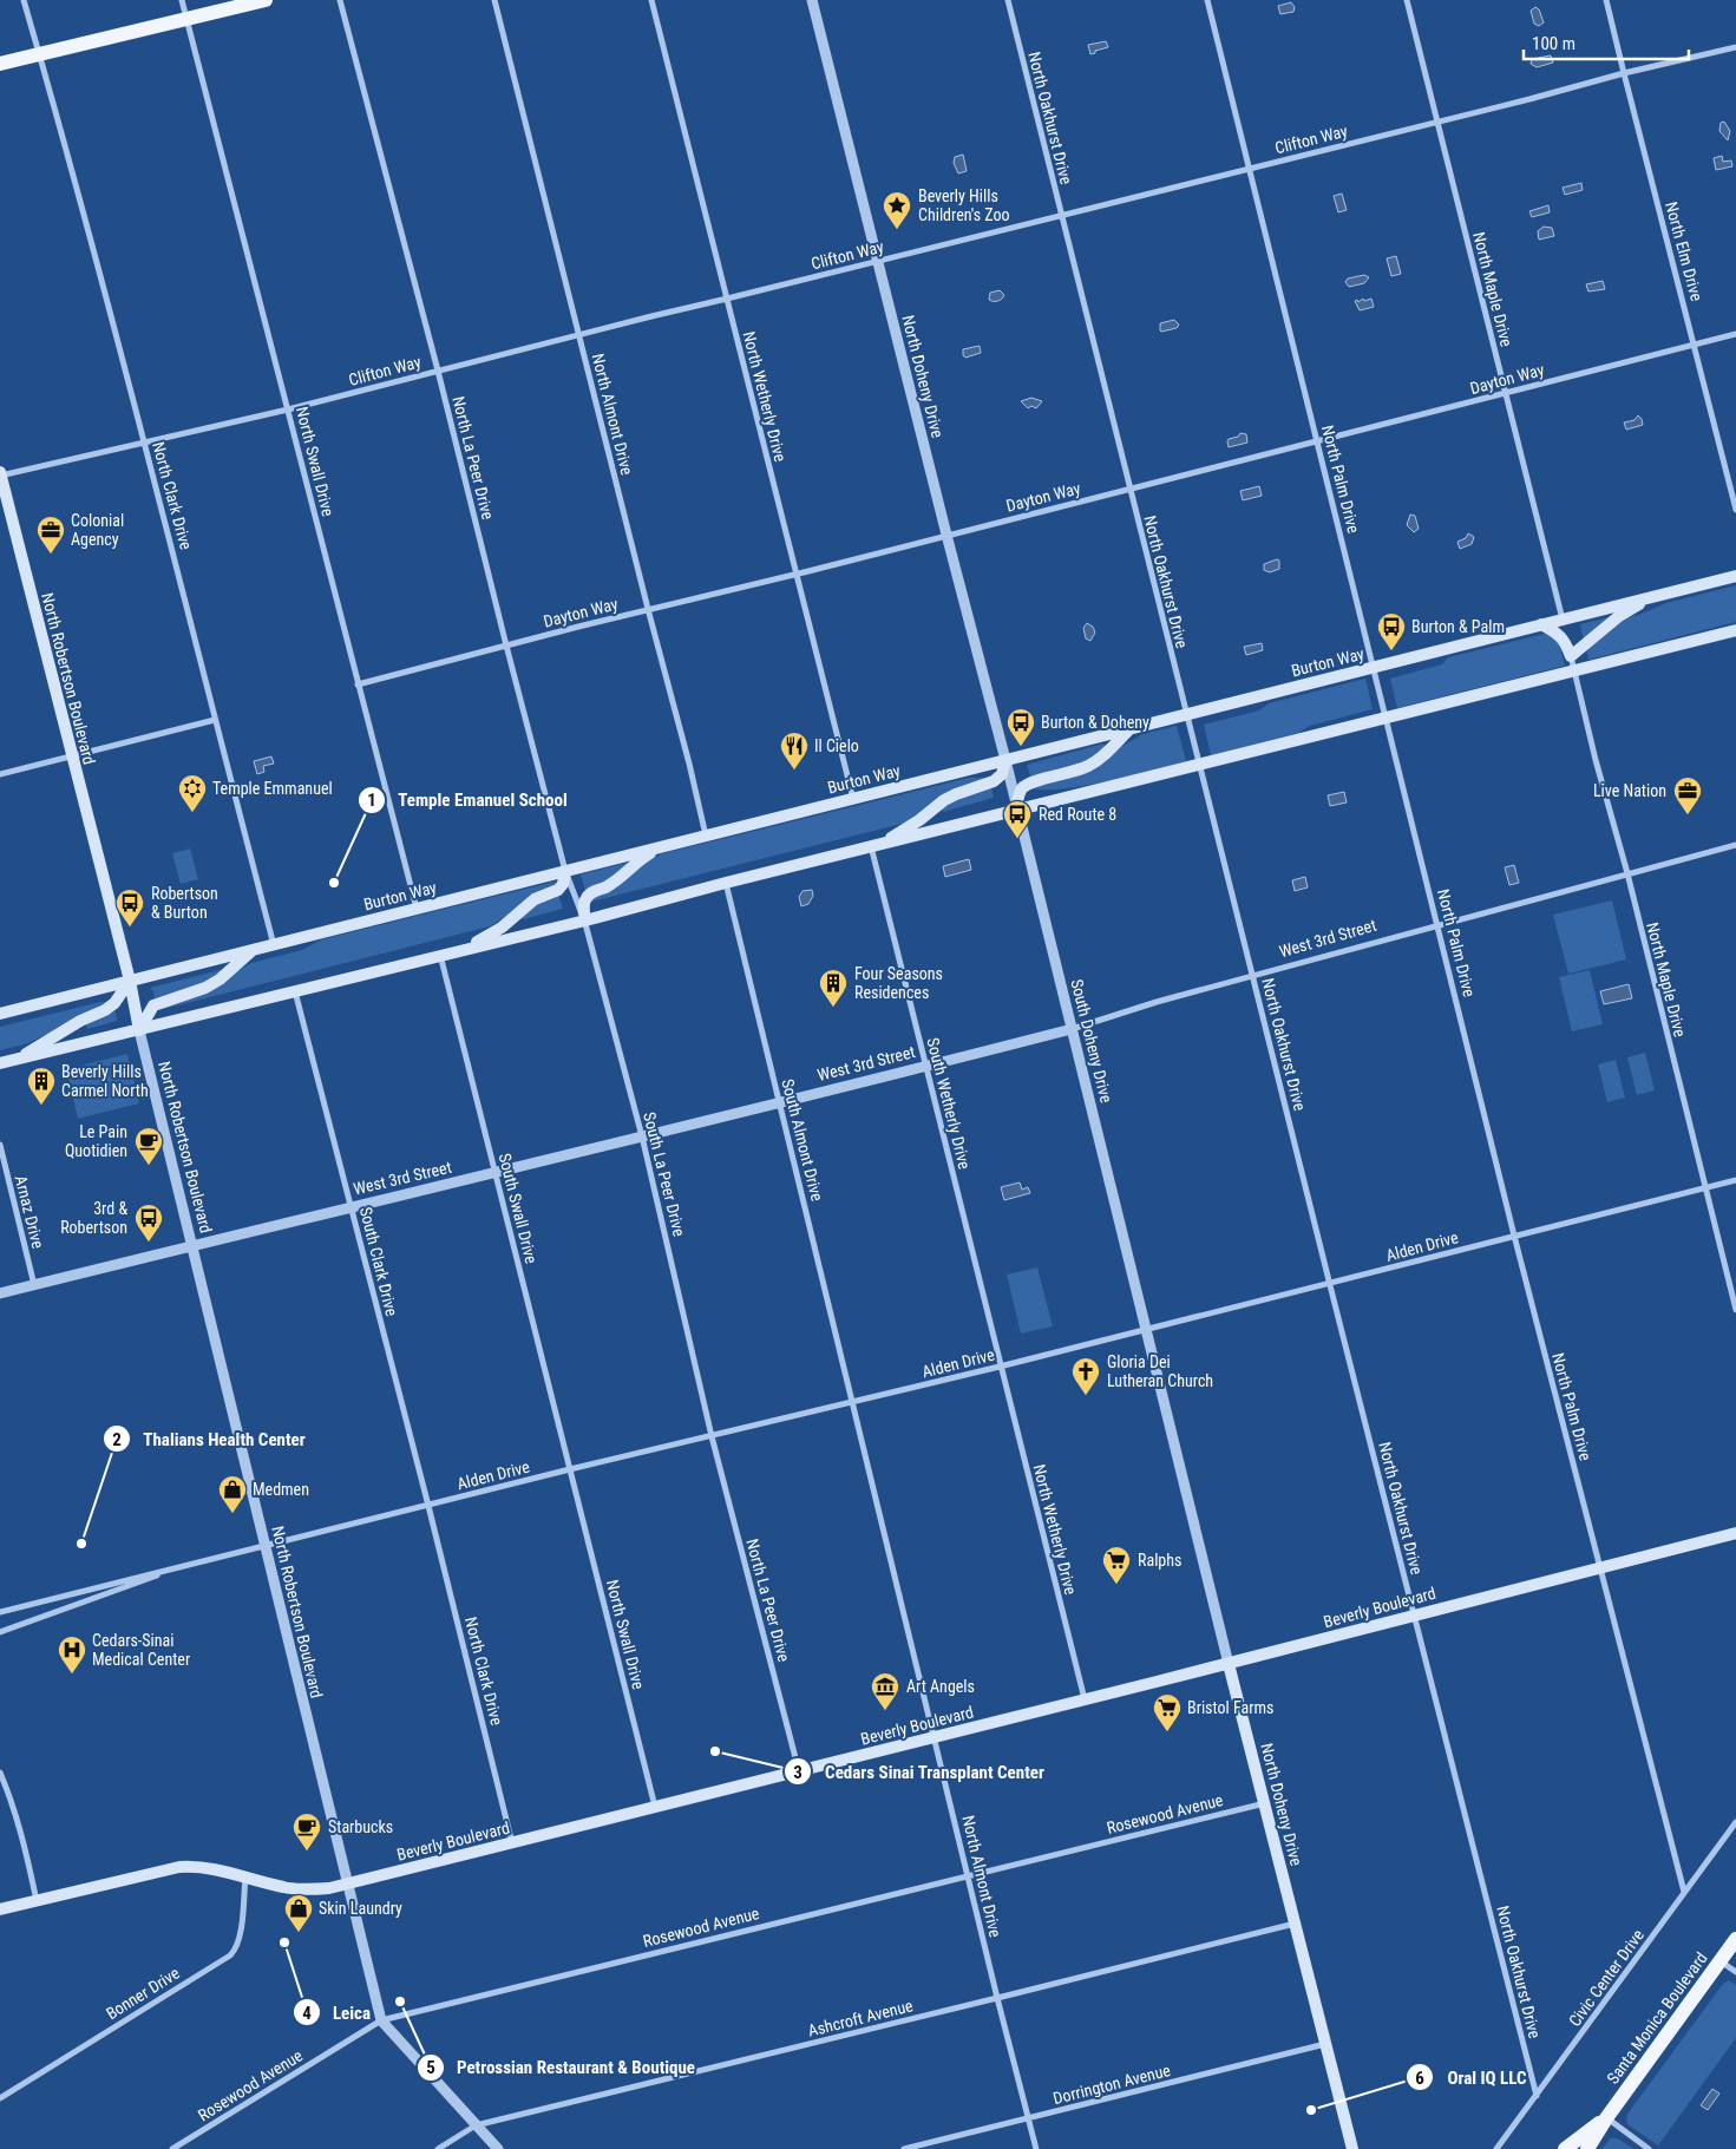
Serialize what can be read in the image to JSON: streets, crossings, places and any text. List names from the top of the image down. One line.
{"streets":{"main road":["North Doheny Drive","Burton Way","North Robertson Boulevard","Beverly Boulevard","Santa Monica Boulevard"],"street":["North Oakhurst Drive","Clifton Way","North Elm Drive","North Maple Drive","Dayton Way","North Wetherly Drive","North Almont Drive","North La Peer Drive","North Swall Drive","North Palm Drive","North Clark Drive","West 3rd Street","South Doheny Drive","South Wetherly Drive","South Almont Drive","South La Peer Drive","South Swall Drive","Arnaz Drive","Alden Drive","South Clark Drive","Rosewood Avenue","Civic Center Drive","Bonner Drive","Ashcroft Avenue","Dorrington Avenue"]},"crossings":[["North Oakhurst Drive","Clifton Way"],["North Oakhurst Drive","Dayton Way"],["North Oakhurst Drive","Burton Way"],["North Oakhurst Drive","West 3rd Street"],["North Oakhurst Drive","Alden Drive"],["North Oakhurst Drive","Beverly Boulevard"],["North Oakhurst Drive","Civic Center Drive"],["Clifton Way","North Elm Drive"],["Clifton Way","North Maple Drive"],["Clifton Way","North Doheny Drive"],["Clifton Way","North Wetherly Drive"],["Clifton Way","North Almont Drive"],["Clifton Way","North La Peer Drive"],["Clifton Way","North Swall Drive"],["Clifton Way","North Palm Drive"],["Clifton Way","North Clark Drive"],["Clifton Way","North Robertson Boulevard"],["North Elm Drive","Dayton Way"],["North Maple Drive","Dayton Way"],["North Maple Drive","Burton Way"],["North Maple Drive","West 3rd Street"],["North Maple Drive","Alden Drive"],["North Doheny Drive","Dayton Way"],["North Doheny Drive","Burton Way"],["North Doheny Drive","South Doheny Drive"],["North Doheny Drive","Alden Drive"],["North Doheny Drive","Beverly Boulevard"],["North Doheny Drive","Rosewood Avenue"],["North Doheny Drive","Ashcroft Avenue"],["North Doheny Drive","Dorrington Avenue"],["Dayton Way","North Wetherly Drive"],["Dayton Way","North Almont Drive"],["Dayton Way","North La Peer Drive"],["Dayton Way","North Swall Drive"],["Dayton Way","North Palm Drive"],["North Wetherly Drive","Burton Way"],["North Wetherly Drive","South Wetherly Drive"],["North Wetherly Drive","Alden Drive"],["North Wetherly Drive","Beverly Boulevard"],["North Almont Drive","Burton Way"],["North Almont Drive","South Almont Drive"],["North Almont Drive","Alden Drive"],["North Almont Drive","Beverly Boulevard"],["North Almont Drive","Rosewood Avenue"],["North Almont Drive","Ashcroft Avenue"],["North Almont Drive","Dorrington Avenue"],["North La Peer Drive","Burton Way"],["North La Peer Drive","South La Peer Drive"],["North La Peer Drive","Alden Drive"],["North La Peer Drive","Beverly Boulevard"],["North Swall Drive","Burton Way"],["North Swall Drive","South Swall Drive"],["North Swall Drive","Alden Drive"],["North Swall Drive","Beverly Boulevard"],["North Palm Drive","Burton Way"],["North Palm Drive","West 3rd Street"],["North Palm Drive","Alden Drive"],["North Palm Drive","Beverly Boulevard"],["North Palm Drive","Civic Center Drive"],["North Clark Drive","Burton Way"],["North Clark Drive","Alden Drive"],["North Clark Drive","South Clark Drive"],["North Clark Drive","Beverly Boulevard"],["Burton Way","North Robertson Boulevard"],["Burton Way","South Doheny Drive"],["North Robertson Boulevard","West 3rd Street"],["North Robertson Boulevard","Alden Drive"],["North Robertson Boulevard","Beverly Boulevard"],["North Robertson Boulevard","Rosewood Avenue"],["North Robertson Boulevard","Ashcroft Avenue"],["West 3rd Street","South Doheny Drive"],["West 3rd Street","South Wetherly Drive"],["West 3rd Street","South Almont Drive"],["West 3rd Street","South La Peer Drive"],["West 3rd Street","South Swall Drive"],["West 3rd Street","Arnaz Drive"],["West 3rd Street","South Clark Drive"],["South Doheny Drive","Alden Drive"],["South Wetherly Drive","Alden Drive"],["South Almont Drive","Alden Drive"],["South La Peer Drive","Alden Drive"],["South Swall Drive","Alden Drive"],["Alden Drive","South Clark Drive"],["Beverly Boulevard","Bonner Drive"]],"places":{"place":["Beverly Hills Children's Zoo"],"office":["Colonial Agency","Live Nation"],"bus stop":["Burton & Palm","Burton & Doheny","Red Route 8","Robertson & Burton","3rd & Robertson"],"restaurant":["Il Cielo"],"synagogue":["Temple Emmanuel"],"other":["Temple Emanuel School","Thalians Health Center","Cedars Sinai Transplant Center","Leica","Petrossian Restaurant & Boutique","Oral IQ LLC"],"building":["Four Seasons Residences","Beverly Hills Carmel North"],"cafe":["Le Pain Quotidien","Starbucks"],"church":["Gloria Dei Lutheran Church"],"shop":["Medmen","Skin Laundry"],"supermarket":["Ralphs","Bristol Farms"],"hospital":["Cedars-Sinai Medical Center"],"museum":["Art Angels"]},"scale_bar":"100 m"}
